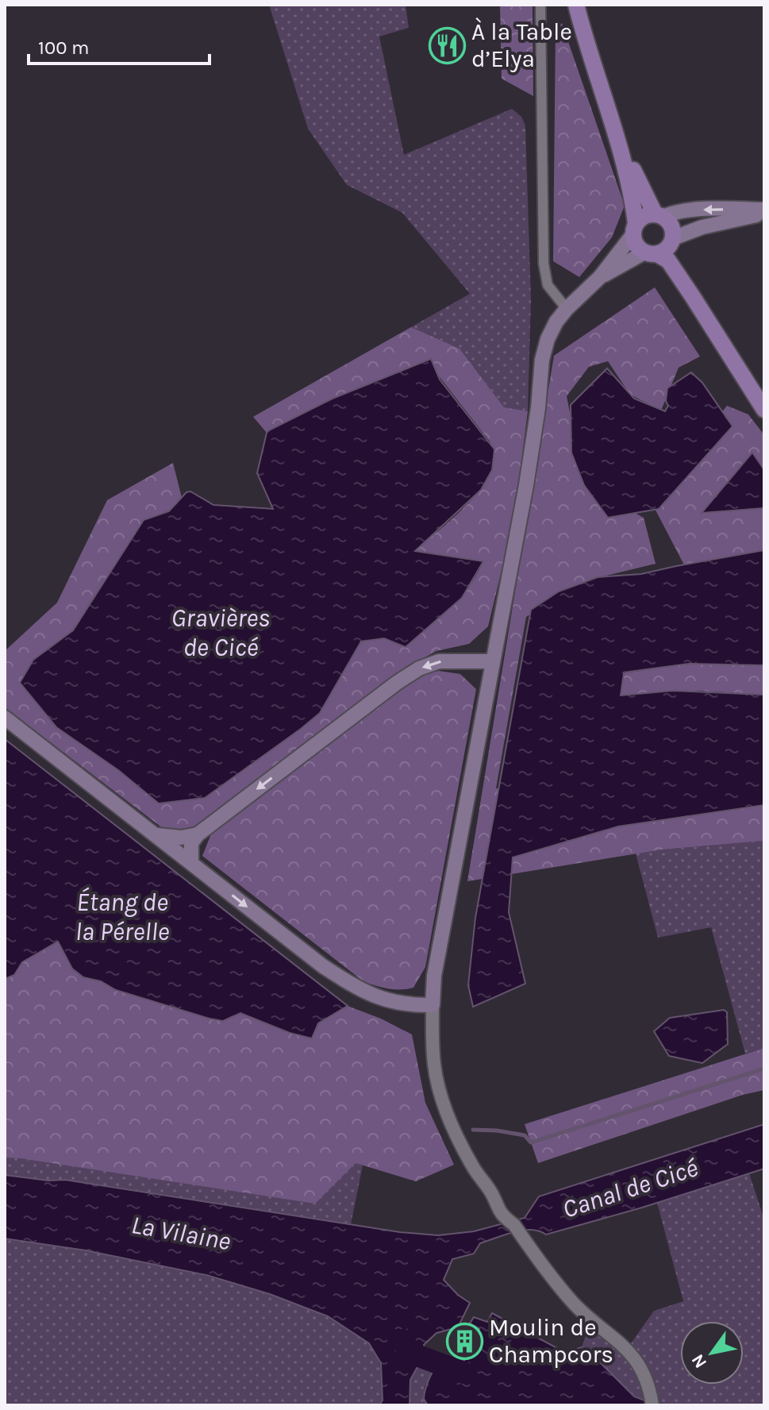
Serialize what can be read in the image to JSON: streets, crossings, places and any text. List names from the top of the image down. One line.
{"water":["Gravières de Cicé","Étang de la Pérelle","Canal de Cicé","La Vilaine"],"places":{"restaurant":["À la Table d’Elya"],"building":["Moulin de Champcors"]},"scale_bar":"100 m","north":"bottom left"}
